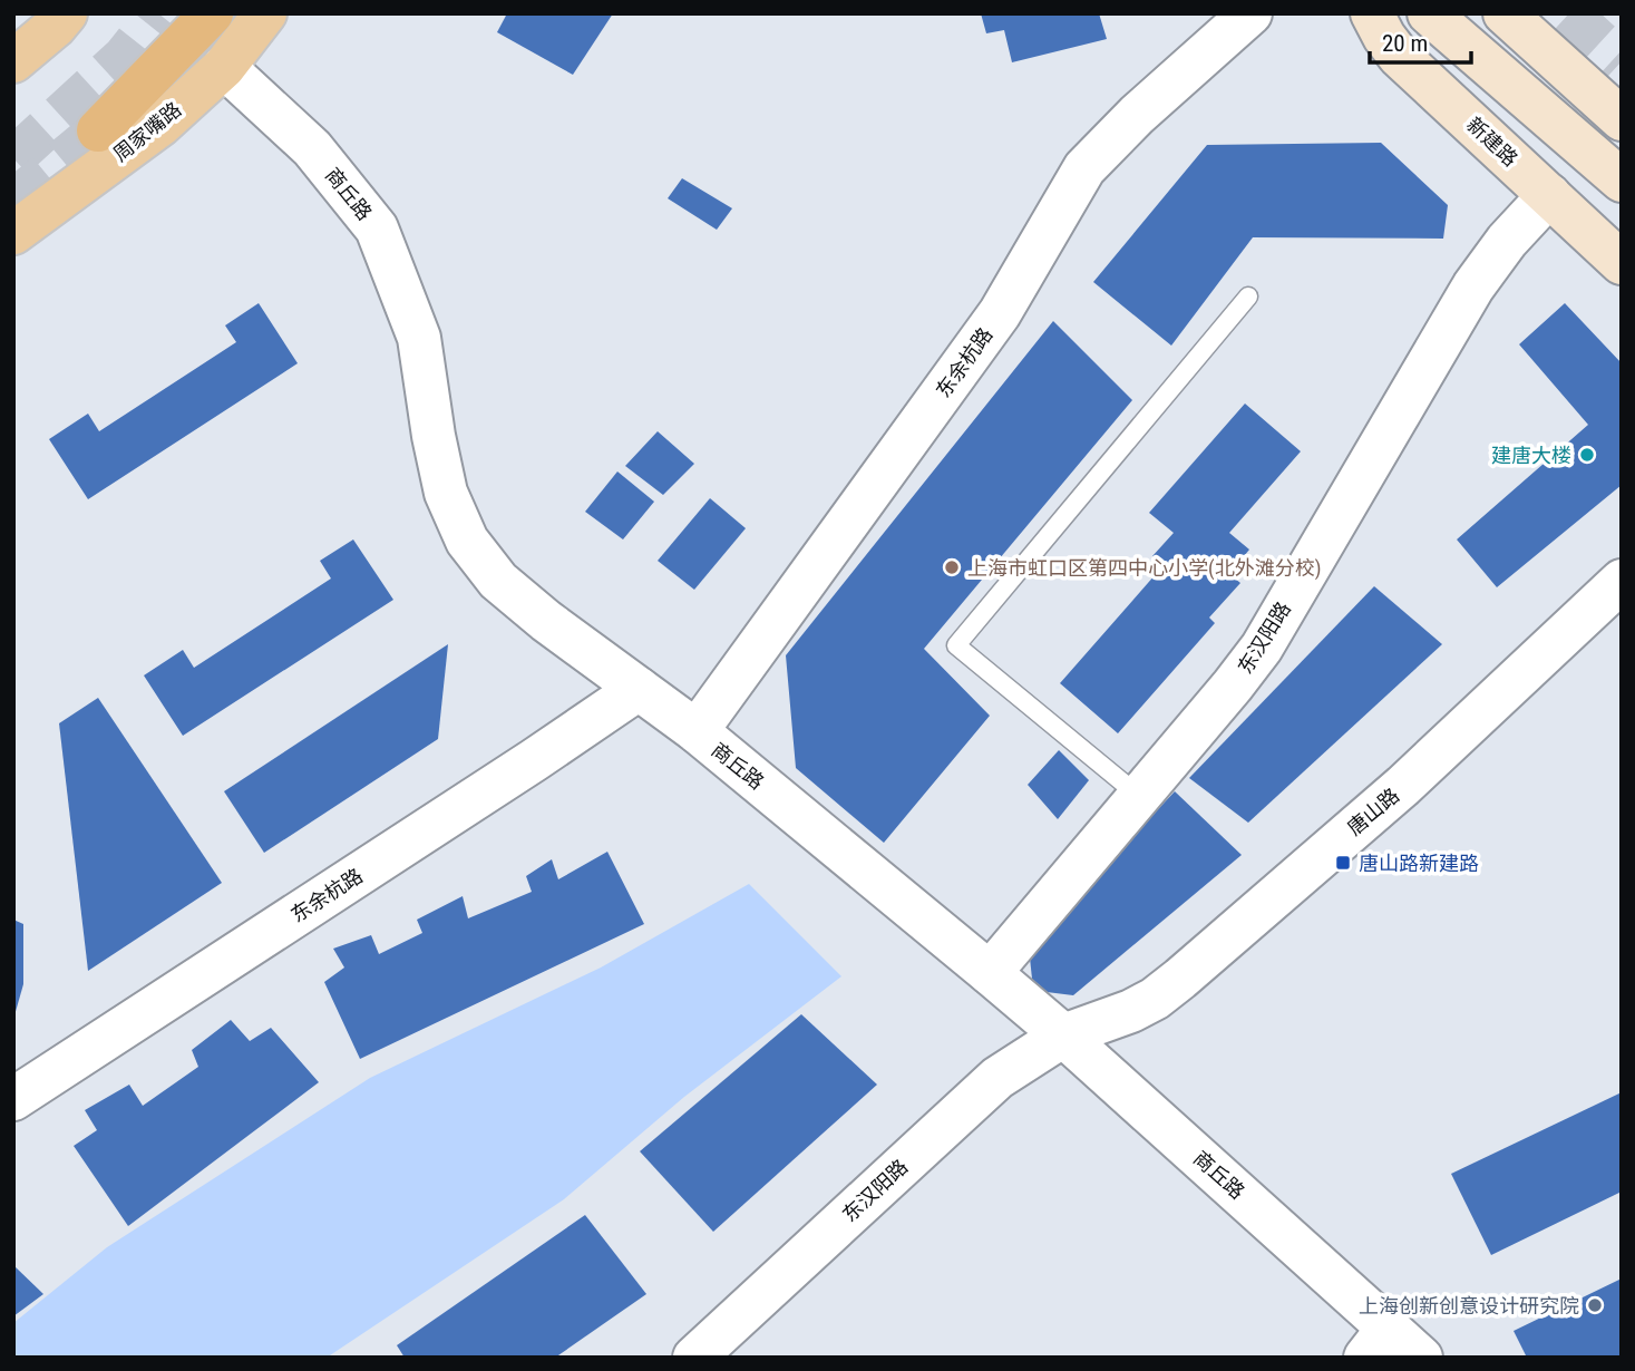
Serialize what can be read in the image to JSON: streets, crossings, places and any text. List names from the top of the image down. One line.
{"streets":{"main road":["周家嘴路","新建路"],"street":["商丘路","东余杭路","东汉阳路","唐山路"]},"crossings":[["周家嘴路","商丘路"],["新建路","东汉阳路"],["商丘路","东余杭路"],["商丘路","东汉阳路"],["商丘路","唐山路"],["东汉阳路","唐山路"]],"places":{"other":["建唐大楼","上海市虹口区第四中心小学(北外滩分校)","上海创新创意设计研究院"],"transit":["唐山路新建路"]},"scale_bar":"20 m"}
